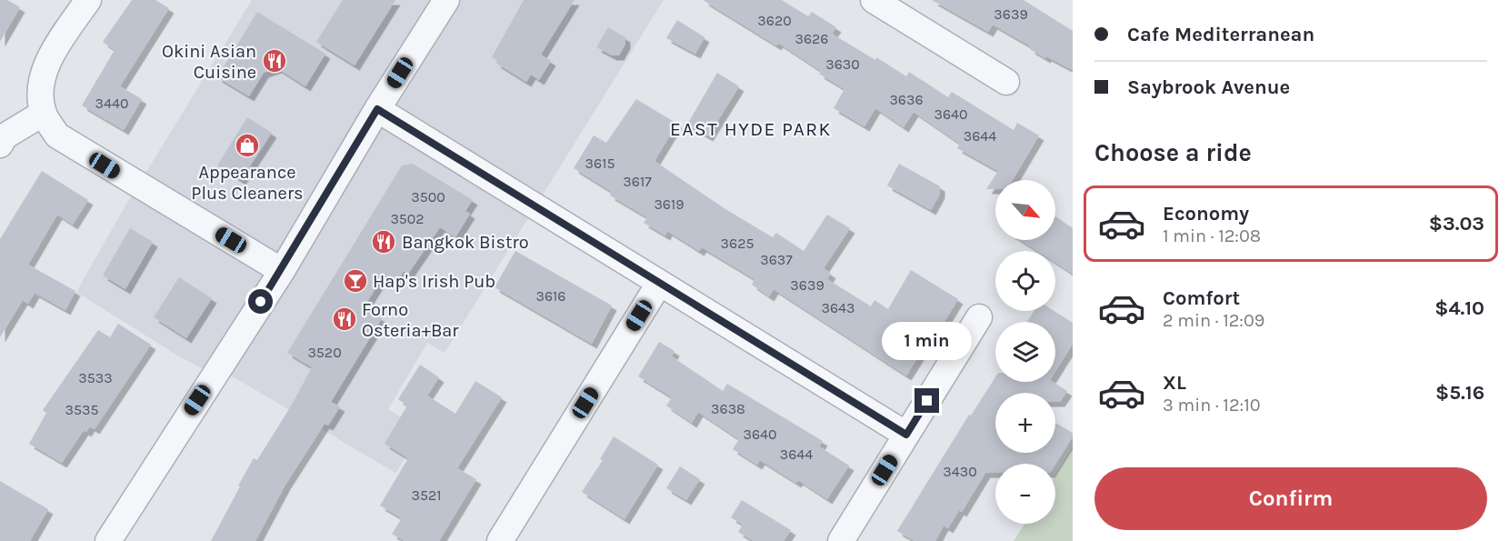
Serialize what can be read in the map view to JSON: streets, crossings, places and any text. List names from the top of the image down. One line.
{"districts":["EAST HYDE PARK"],"places":{"restaurant":["Okini Asian Cuisine","Bangkok Bistro","Forno Osteria+Bar"],"shop":["Appearance Plus Cleaners"],"bar":["Hap's Irish Pub"]},"house_numbers":["3639","3620","3626","3630","3636","3440","3640","3644","3615","3617","3500","3619","3502","3625","3637","3639","3616","3643","3520","3533","3638","3535","3640","3644","3430","3521"],"north":"bottom right","page":{"banner":["Cafe Mediterranean","Saybrook Avenue"],"heading":"Choose a ride","map_buttons":["+","−"],"list":[{"name":"Economy","note":"1 min · 12:08","value":"$3.03"},{"name":"Comfort","note":"2 min · 12:09","value":"$4.10"},{"name":"XL","note":"3 min · 12:10","value":"$5.16"}],"bubble":"1 min","buttons":"Confirm"}}
